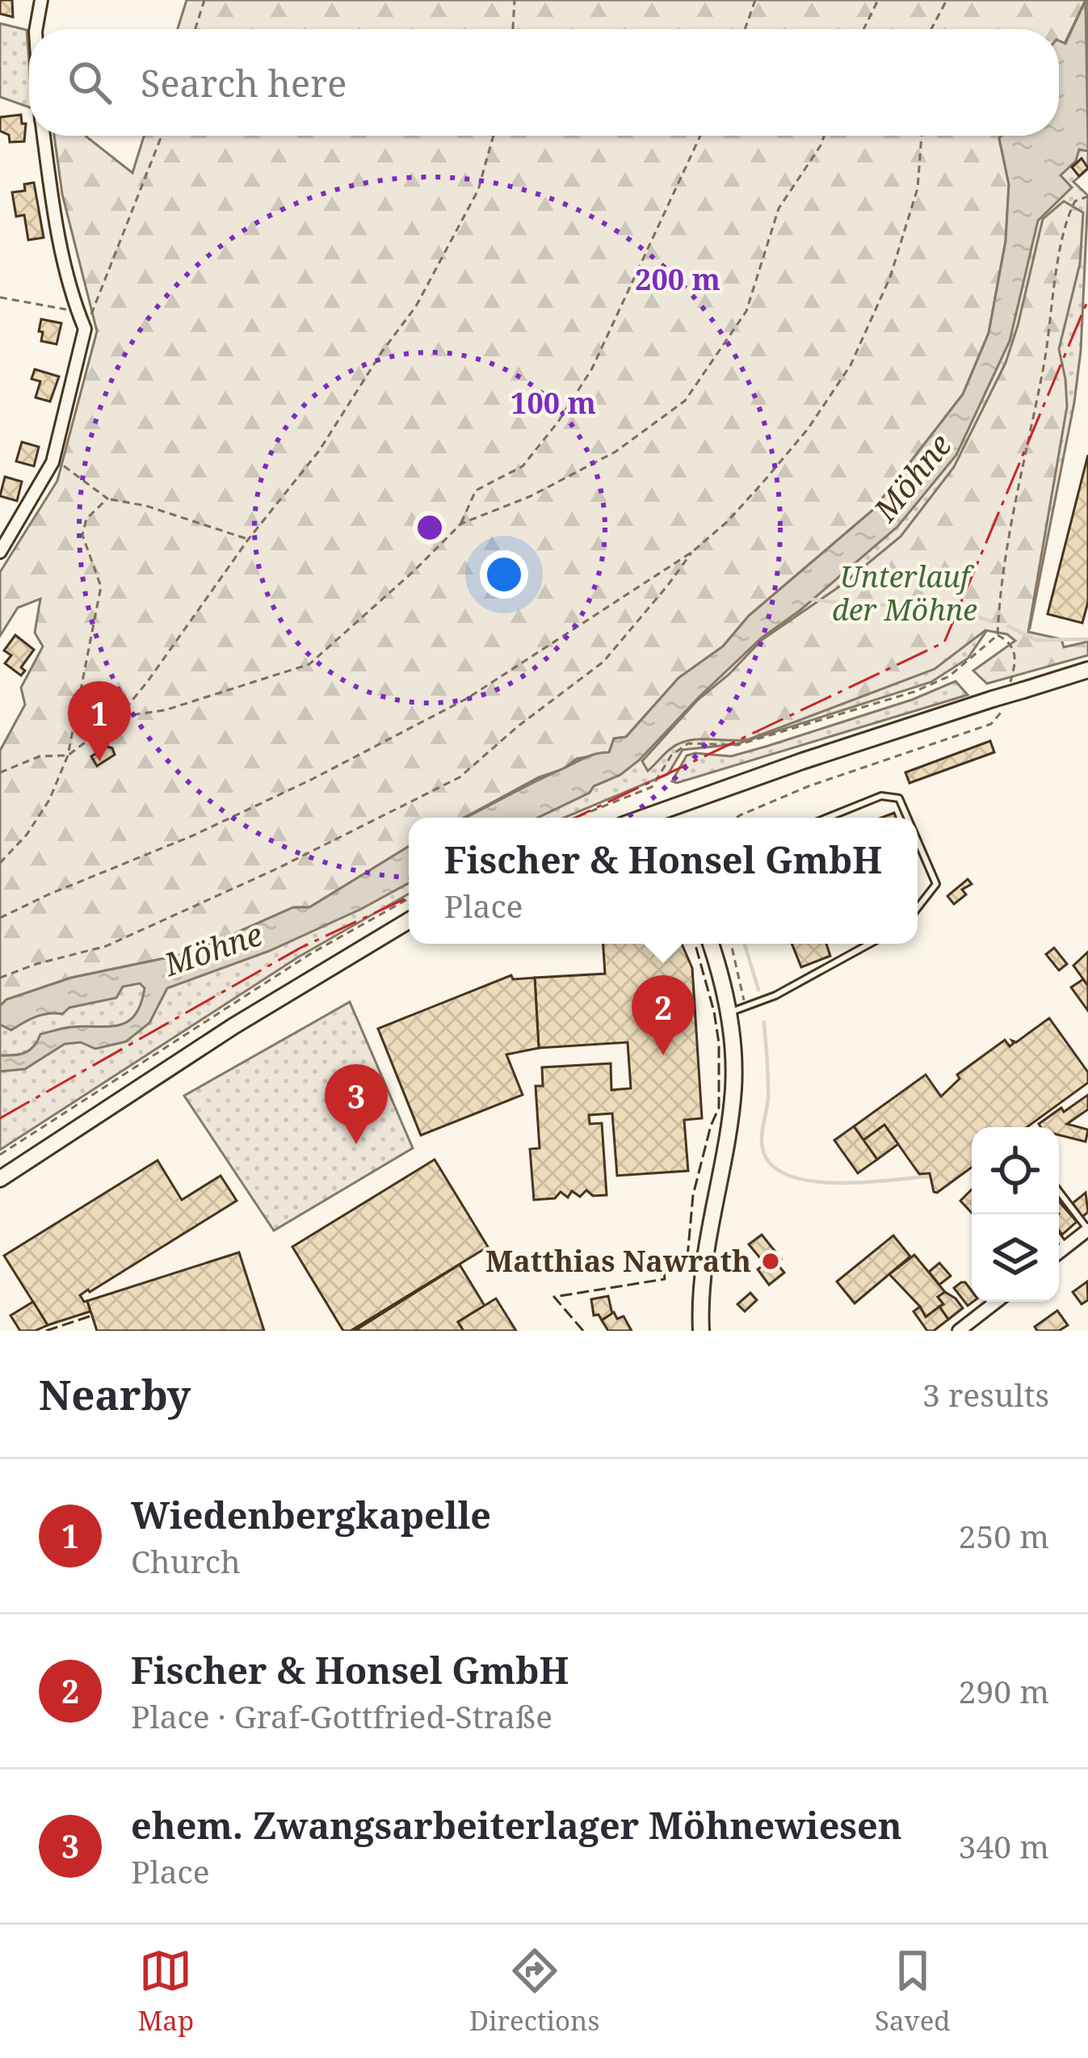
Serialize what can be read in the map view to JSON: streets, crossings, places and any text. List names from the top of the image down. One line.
{"water":["Möhne"],"parks":["Unterlauf der Möhne"],"places":["Matthias Nawrath"],"page":{"search":"Search here","pins":["1","2","3"],"popup":["Fischer & Honsel GmbH","Place"],"heading":["Nearby","3 results"],"list":[{"mark":"1","name":"Wiedenbergkapelle","note":"Church","value":"250 m"},{"mark":"2","name":"Fischer & Honsel GmbH","note":"Place · Graf-Gottfried-Straße","value":"290 m"},{"mark":"3","name":"ehem. Zwangsarbeiterlager Möhnewiesen","note":"Place","value":"340 m"}],"nav":["Map","Directions","Saved"]},"rings":["200 m","100 m"]}
